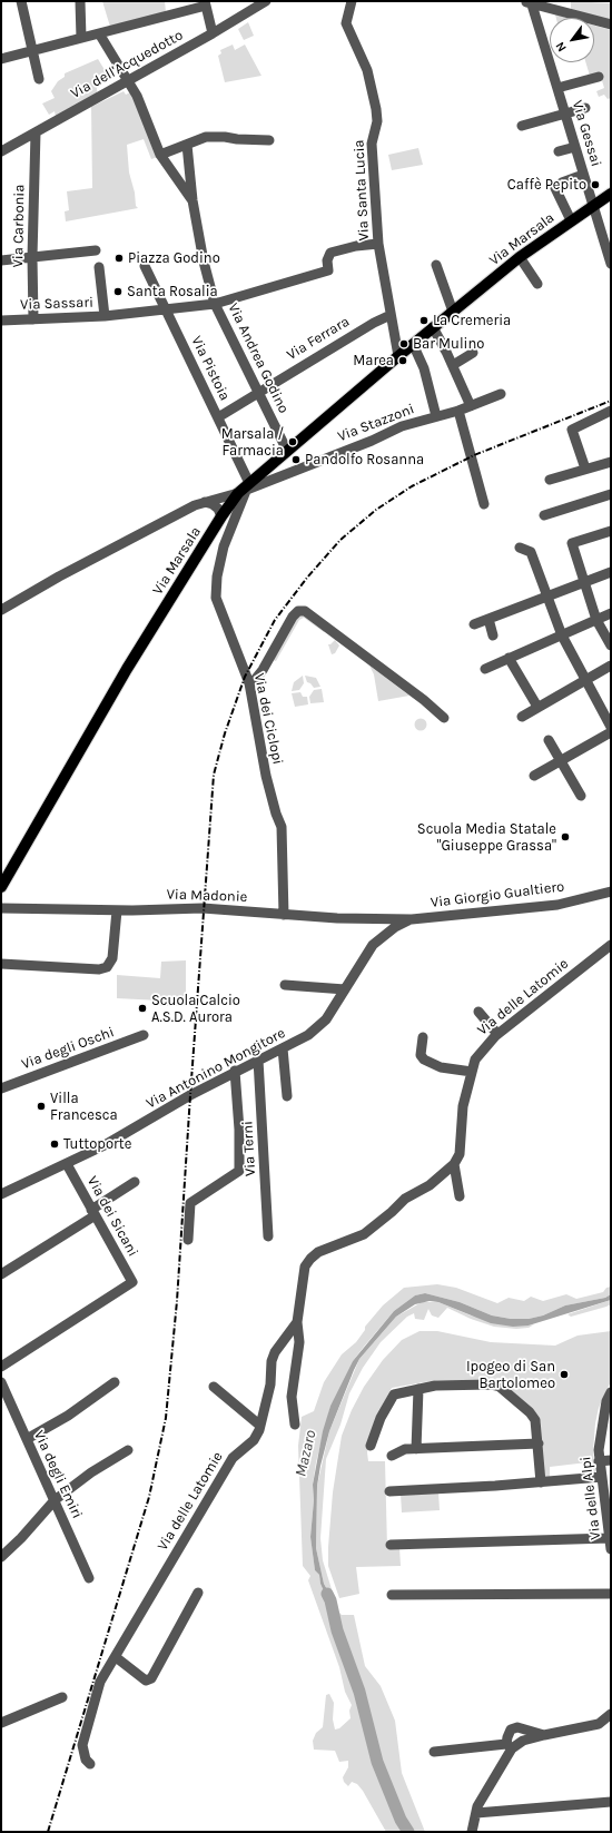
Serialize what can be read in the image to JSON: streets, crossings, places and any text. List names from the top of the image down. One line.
{"streets":{"main road":["Via Marsala"],"street":["Via dell'Acquedotto","Via Gessai","Via Santa Lucia","Via Carbonia","Via Sassari","Via Ferrara","Via Andrea Godino","Via Pistoia","Via Stazzoni","Via dei Ciclopi","Via Giorgio Gualtiero","Via Madonie","Via delle Latomie","Via degli Oschi","Via Antonino Mongitore","Via Terni","Via dei Sicani","Via degli Emiri","Via delle Alpi"]},"crossings":[["Via dell'Acquedotto","Via Carbonia"],["Via Gessai","Via Marsala"],["Via Santa Lucia","Via Marsala"],["Via Santa Lucia","Via Sassari"],["Via Santa Lucia","Via Ferrara"],["Via Carbonia","Via Sassari"],["Via Marsala","Via Andrea Godino"],["Via Marsala","Via Pistoia"],["Via Marsala","Via Stazzoni"],["Via Marsala","Via dei Ciclopi"],["Via Sassari","Via Andrea Godino"],["Via Sassari","Via Pistoia"],["Via Ferrara","Via Andrea Godino"],["Via Ferrara","Via Pistoia"],["Via Pistoia","Via Stazzoni"],["Via Pistoia","Via dei Ciclopi"],["Via Stazzoni","Via dei Ciclopi"],["Via dei Ciclopi","Via Madonie"],["Via Giorgio Gualtiero","Via Madonie"],["Via Giorgio Gualtiero","Via Antonino Mongitore"],["Via Madonie","Via Antonino Mongitore"],["Via Antonino Mongitore","Via Terni"],["Via Antonino Mongitore","Via dei Sicani"]],"water":["Mazaro"],"places":["Caffè Pepito","Piazza Godino","Santa Rosalia","La Cremeria","Bar Mulino","Marea","Marsala / Farmacia","Pandolfo Rosanna","Scuola Media Statale \"Giuseppe Grassa\"","Scuola Calcio A.S.D. Aurora","Villa Francesca","Tuttoporte","Ipogeo di San Bartolomeo"],"north":"bottom left"}
